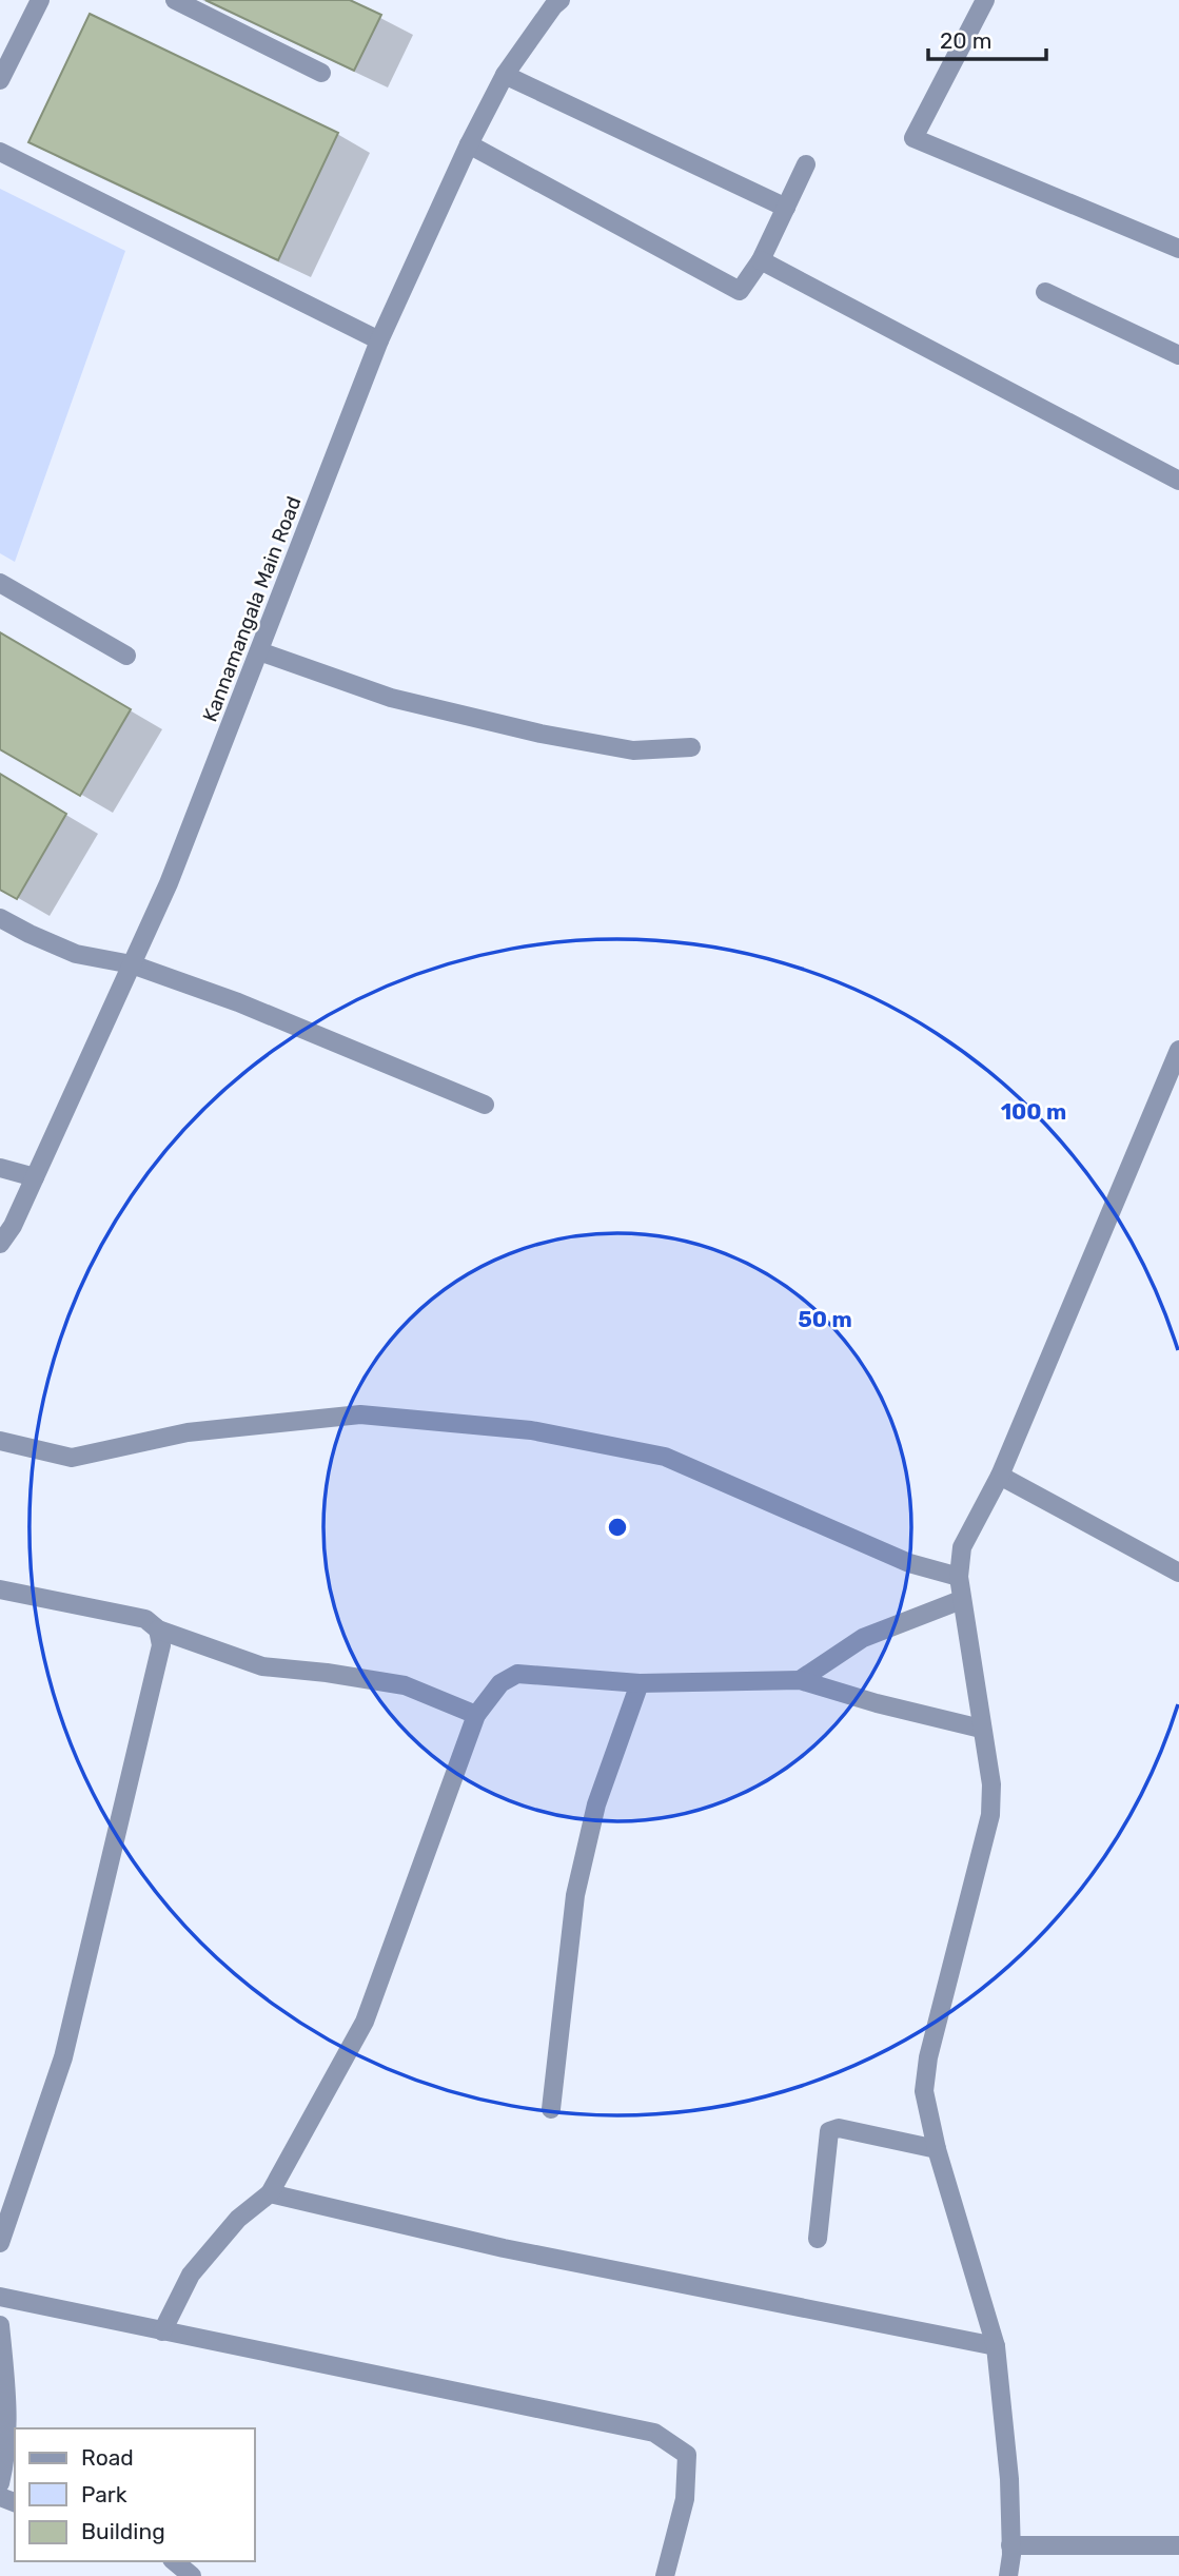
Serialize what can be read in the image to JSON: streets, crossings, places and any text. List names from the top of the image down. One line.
{"streets":{"street":["Kannamangala Main Road"]},"legend":["Road","Park","Building"],"scale_bar":"20 m","rings":["100 m","50 m"]}
